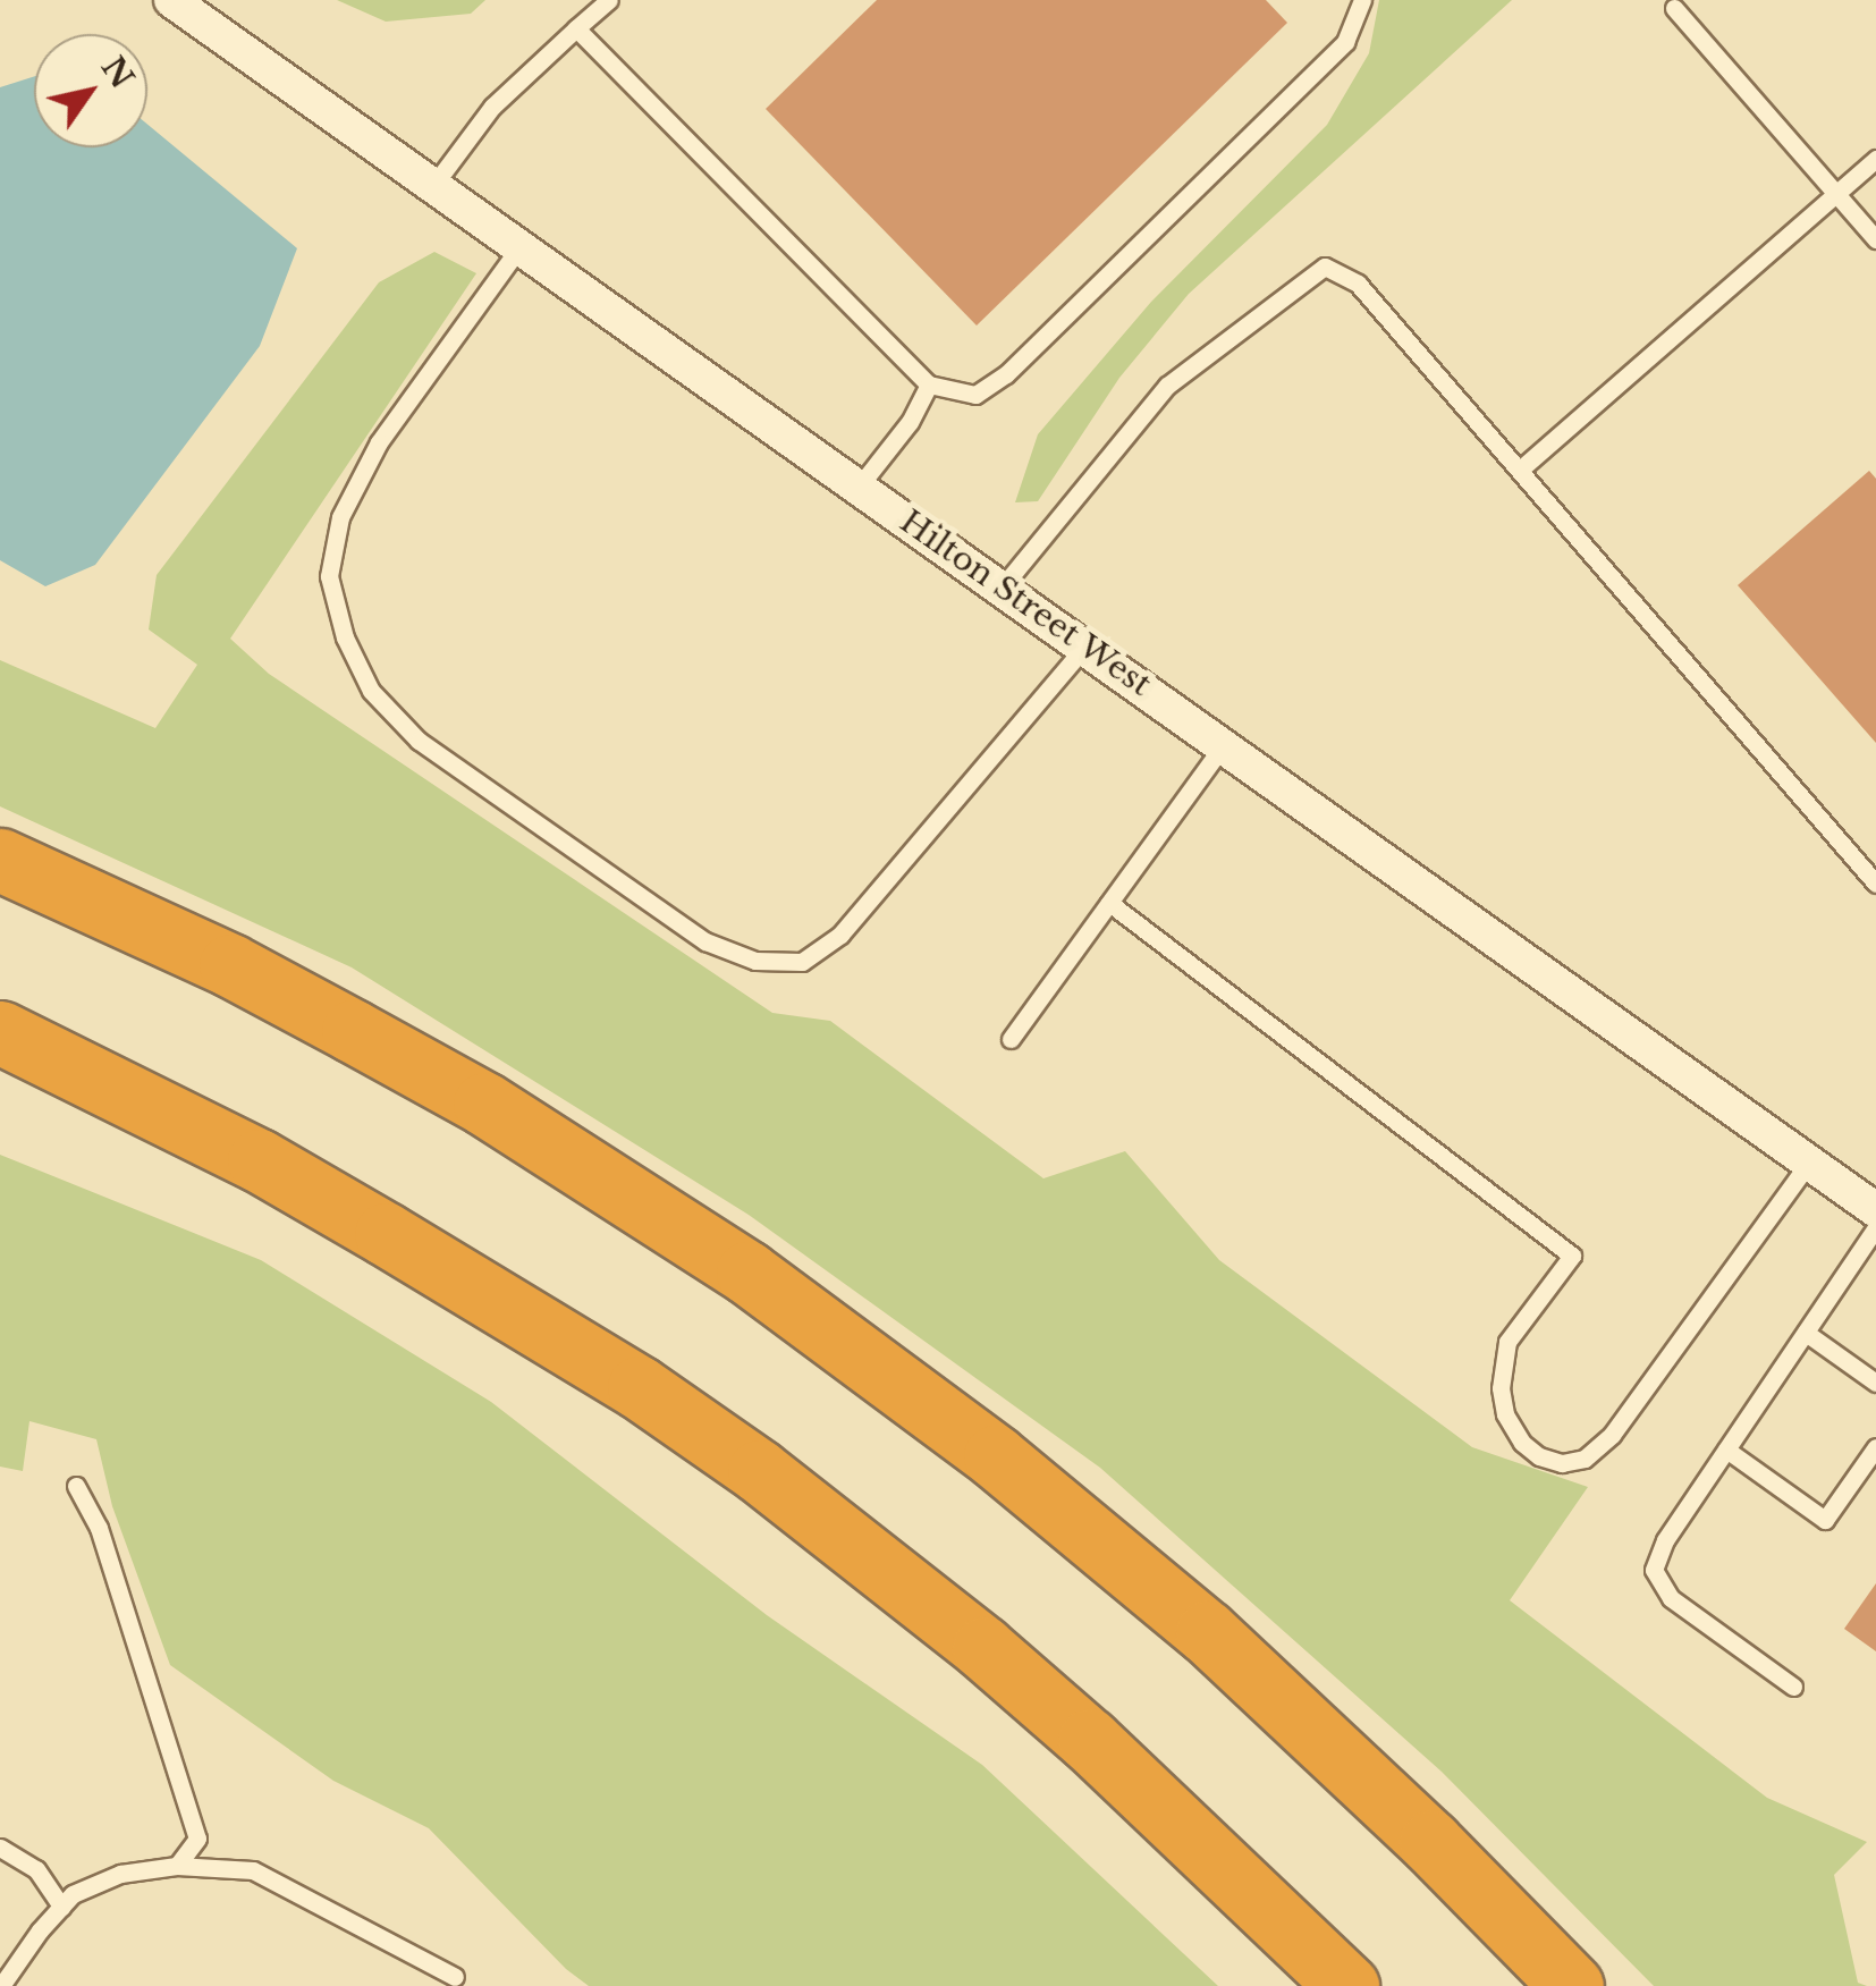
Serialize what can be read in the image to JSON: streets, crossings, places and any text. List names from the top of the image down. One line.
{"streets":{"street":["Hilton Street West"]},"north":"top right"}
